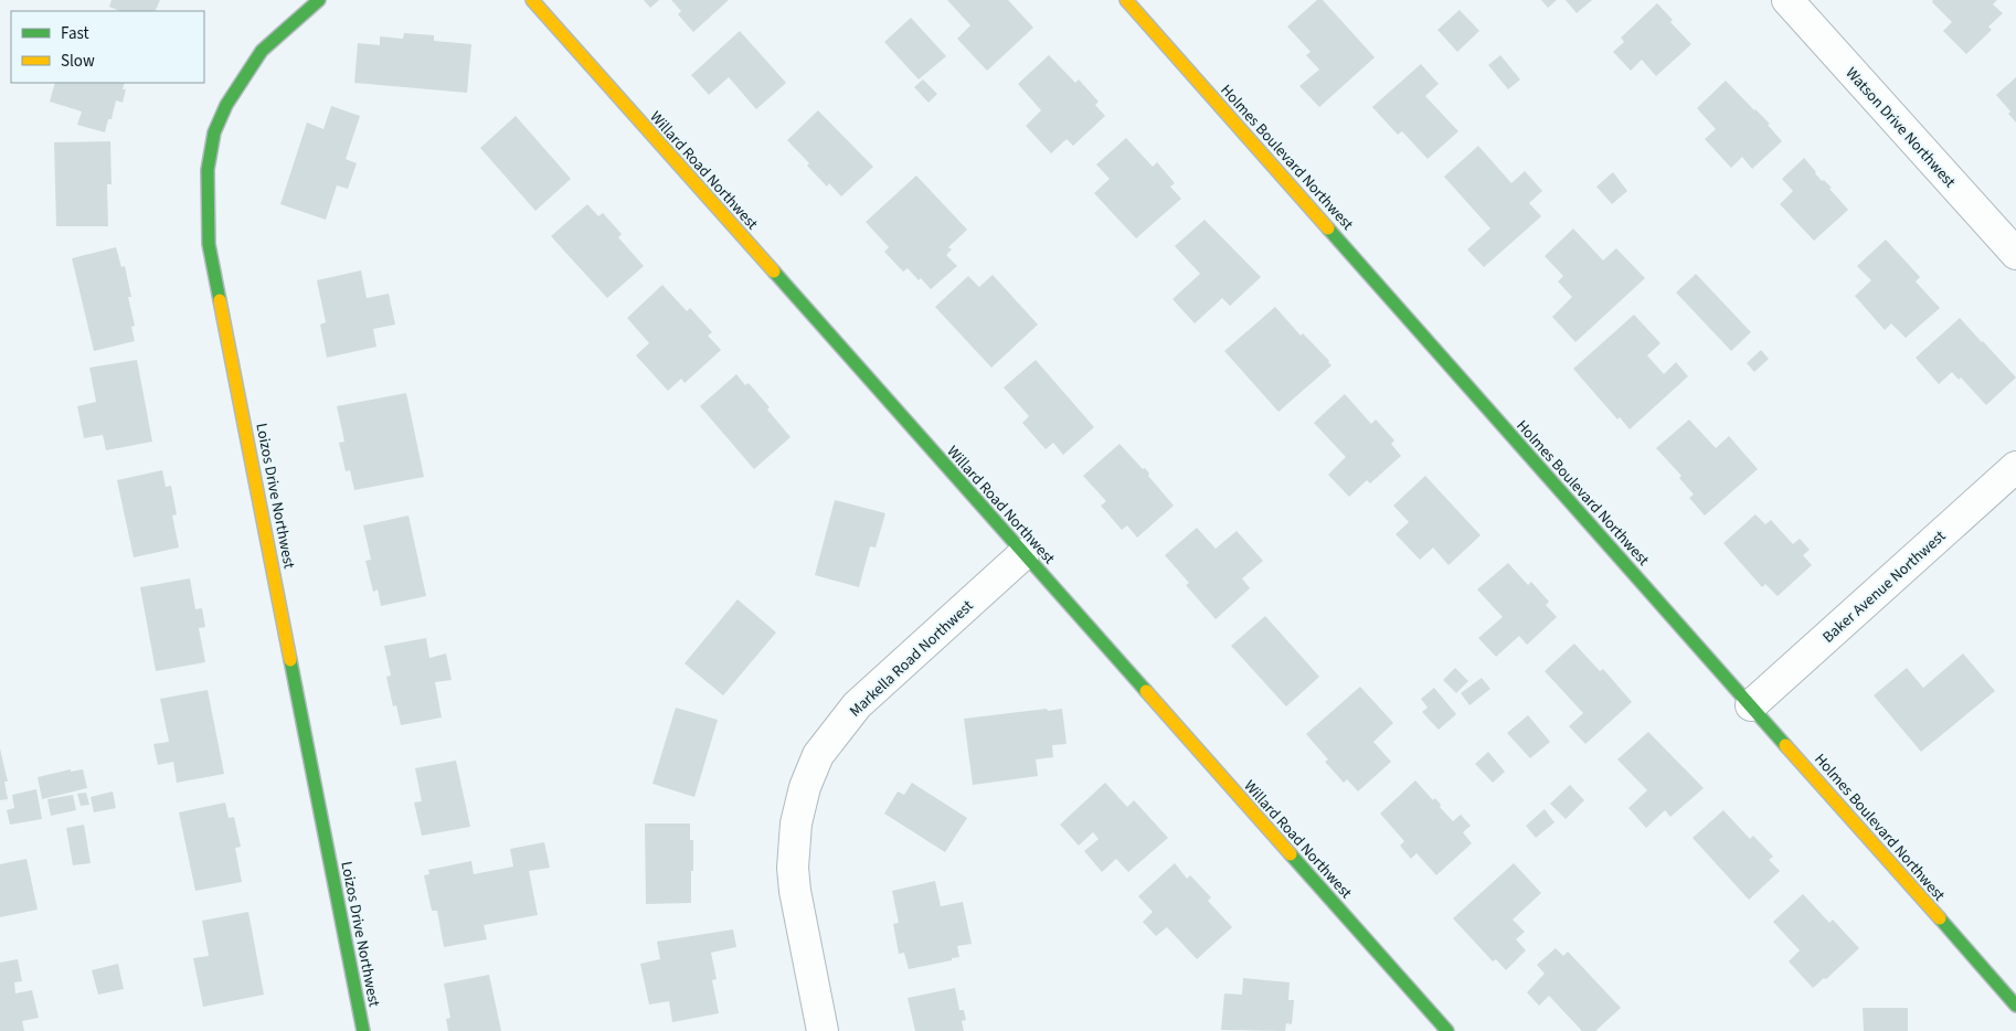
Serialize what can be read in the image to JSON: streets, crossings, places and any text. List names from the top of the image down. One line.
{"streets":{"street":["Watson Drive Northwest","Holmes Boulevard Northwest","Willard Road Northwest","Loizos Drive Northwest","Baker Avenue Northwest","Markella Road Northwest"]},"crossings":[["Holmes Boulevard Northwest","Baker Avenue Northwest"],["Willard Road Northwest","Markella Road Northwest"]],"legend":["Fast","Slow"]}
